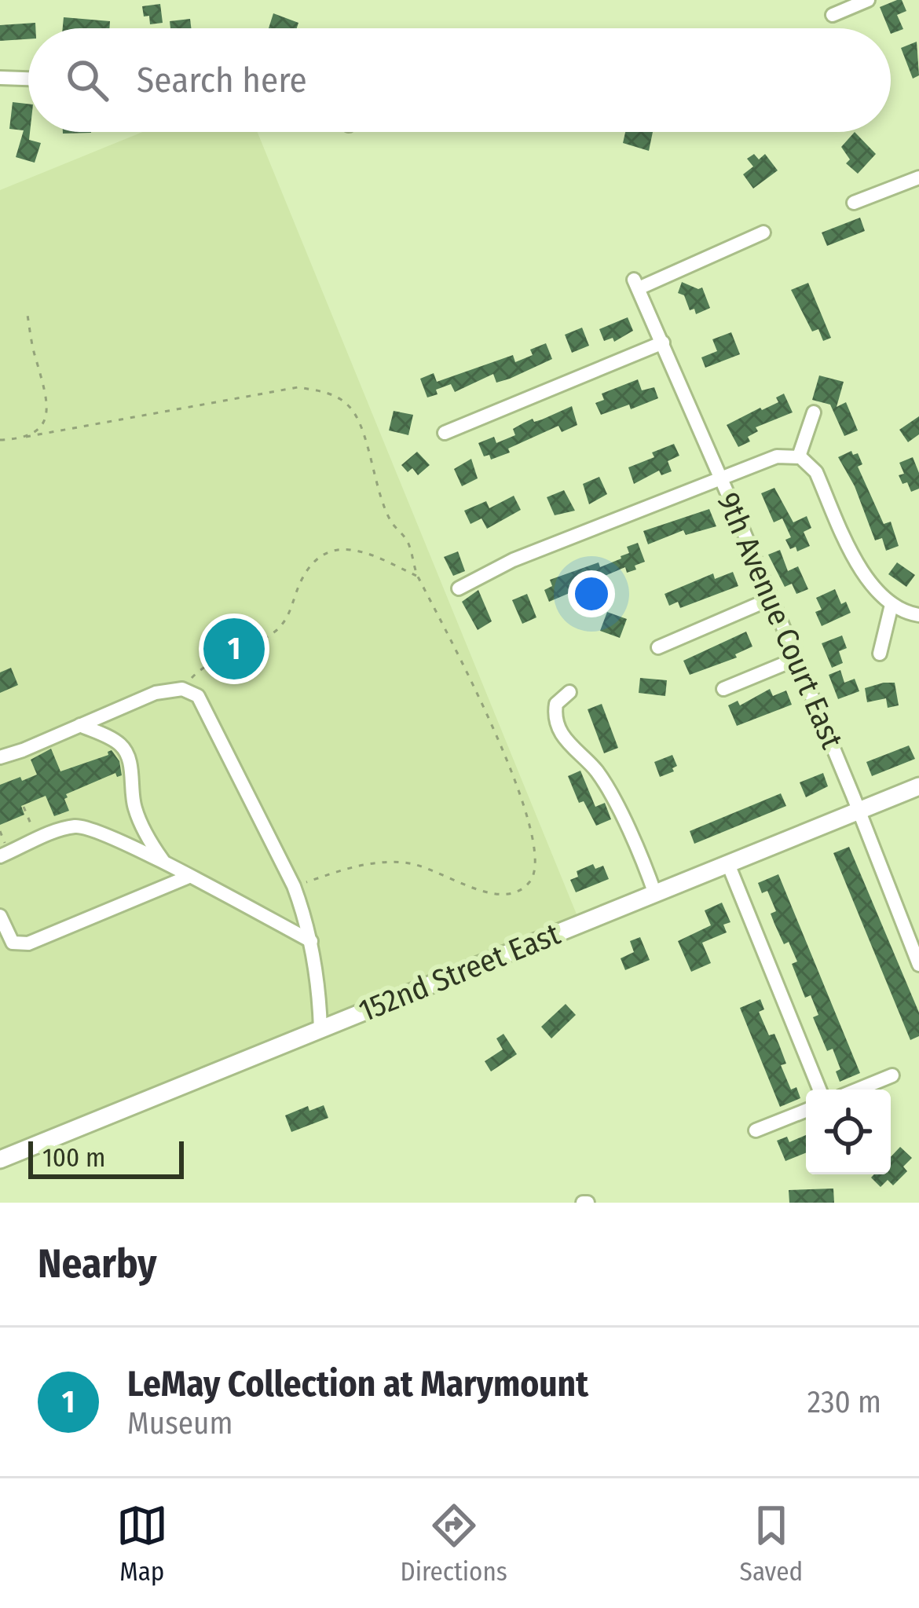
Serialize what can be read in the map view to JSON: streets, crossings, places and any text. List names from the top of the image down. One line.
{"streets":{"main road":["152nd Street East"],"street":["9th Avenue Court East"]},"crossings":[["9th Avenue Court East","152nd Street East"]],"scale_bar":"100 m","page":{"search":"Search here","pins":"1","scale":"100 m","heading":"Nearby","list":[{"mark":"1","name":"LeMay Collection at Marymount","note":"Museum","value":"230 m"}],"nav":["Map","Directions","Saved"]}}
